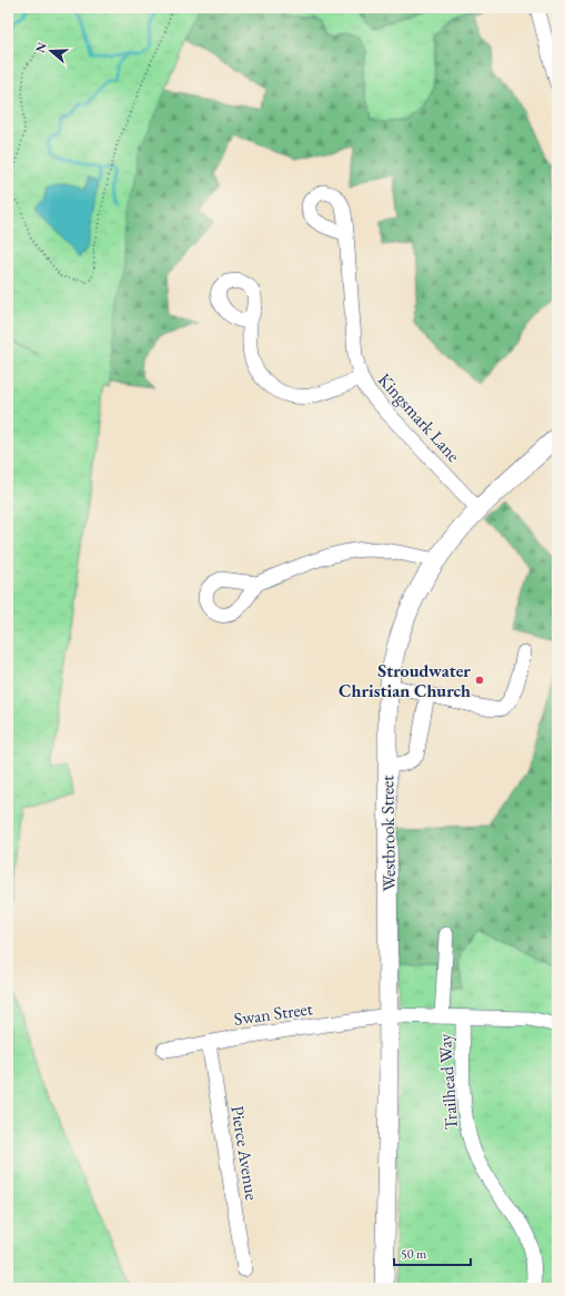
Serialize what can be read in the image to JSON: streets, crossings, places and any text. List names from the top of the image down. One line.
{"streets":{"main road":["Westbrook Street"],"street":["Kingsmark Lane","Swan Street","Trailhead Way","Pierce Avenue"]},"crossings":[["Kingsmark Lane","Westbrook Street"],["Westbrook Street","Swan Street"],["Swan Street","Trailhead Way"],["Swan Street","Pierce Avenue"]],"places":["Stroudwater Christian Church"],"scale_bar":"50 m","north":"left"}
